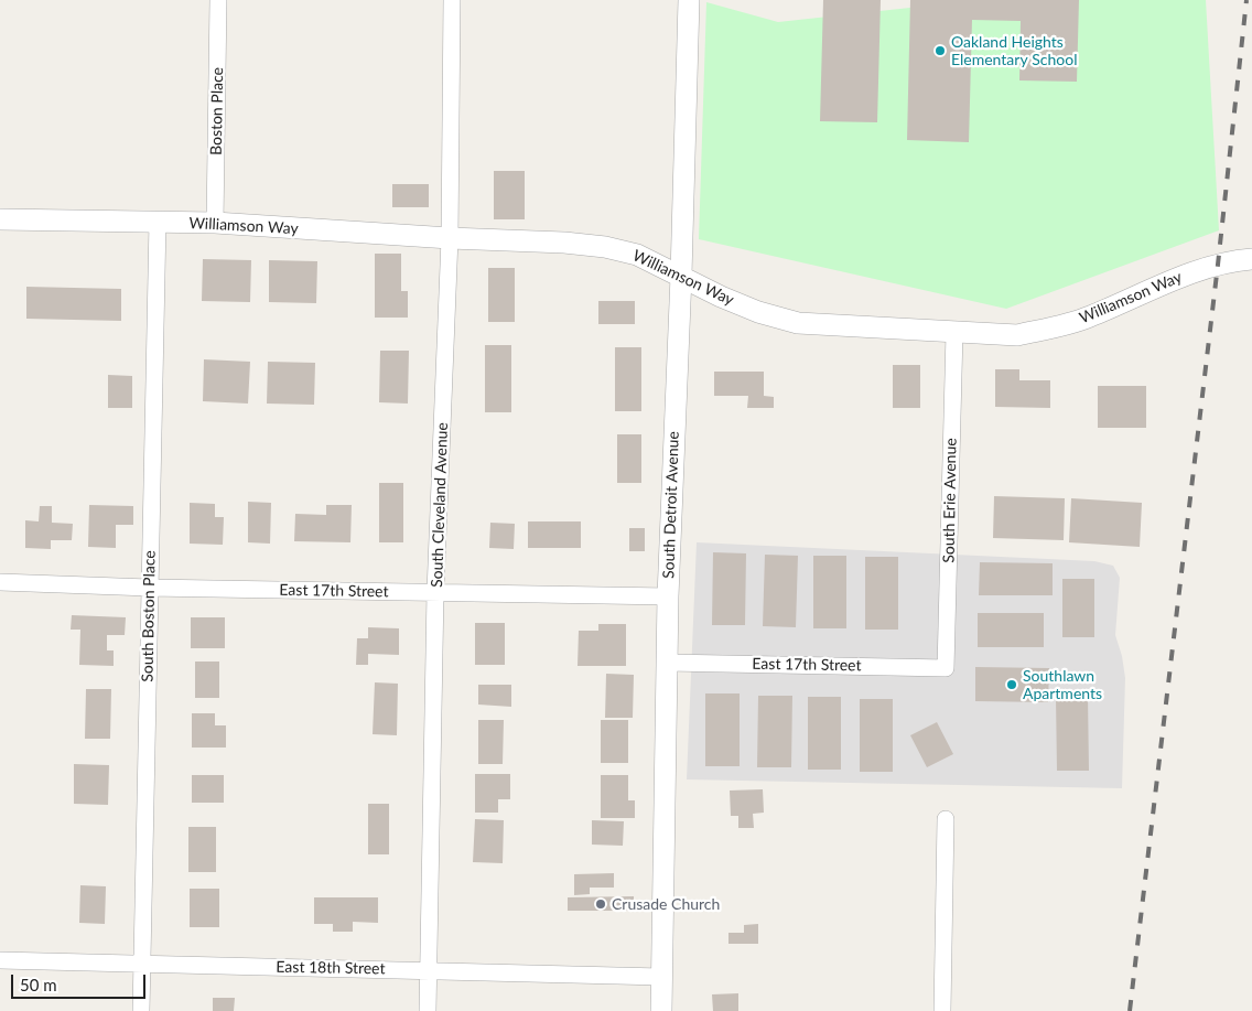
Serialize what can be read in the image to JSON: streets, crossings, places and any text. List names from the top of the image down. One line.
{"streets":{"street":["Boston Place","Williamson Way","South Erie Avenue","South Cleveland Avenue","South Detroit Avenue","East 17th Street","South Boston Place","East 18th Street"]},"crossings":[["Boston Place","Williamson Way"],["Williamson Way","South Erie Avenue"],["Williamson Way","South Cleveland Avenue"],["Williamson Way","South Detroit Avenue"],["Williamson Way","South Boston Place"],["South Erie Avenue","East 17th Street"],["South Cleveland Avenue","East 17th Street"],["South Cleveland Avenue","East 18th Street"],["South Detroit Avenue","East 17th Street"],["South Detroit Avenue","East 18th Street"],["East 17th Street","South Boston Place"],["South Boston Place","East 18th Street"]],"places":["Oakland Heights Elementary School","Southlawn Apartments","Crusade Church"],"scale_bar":"50 m"}
